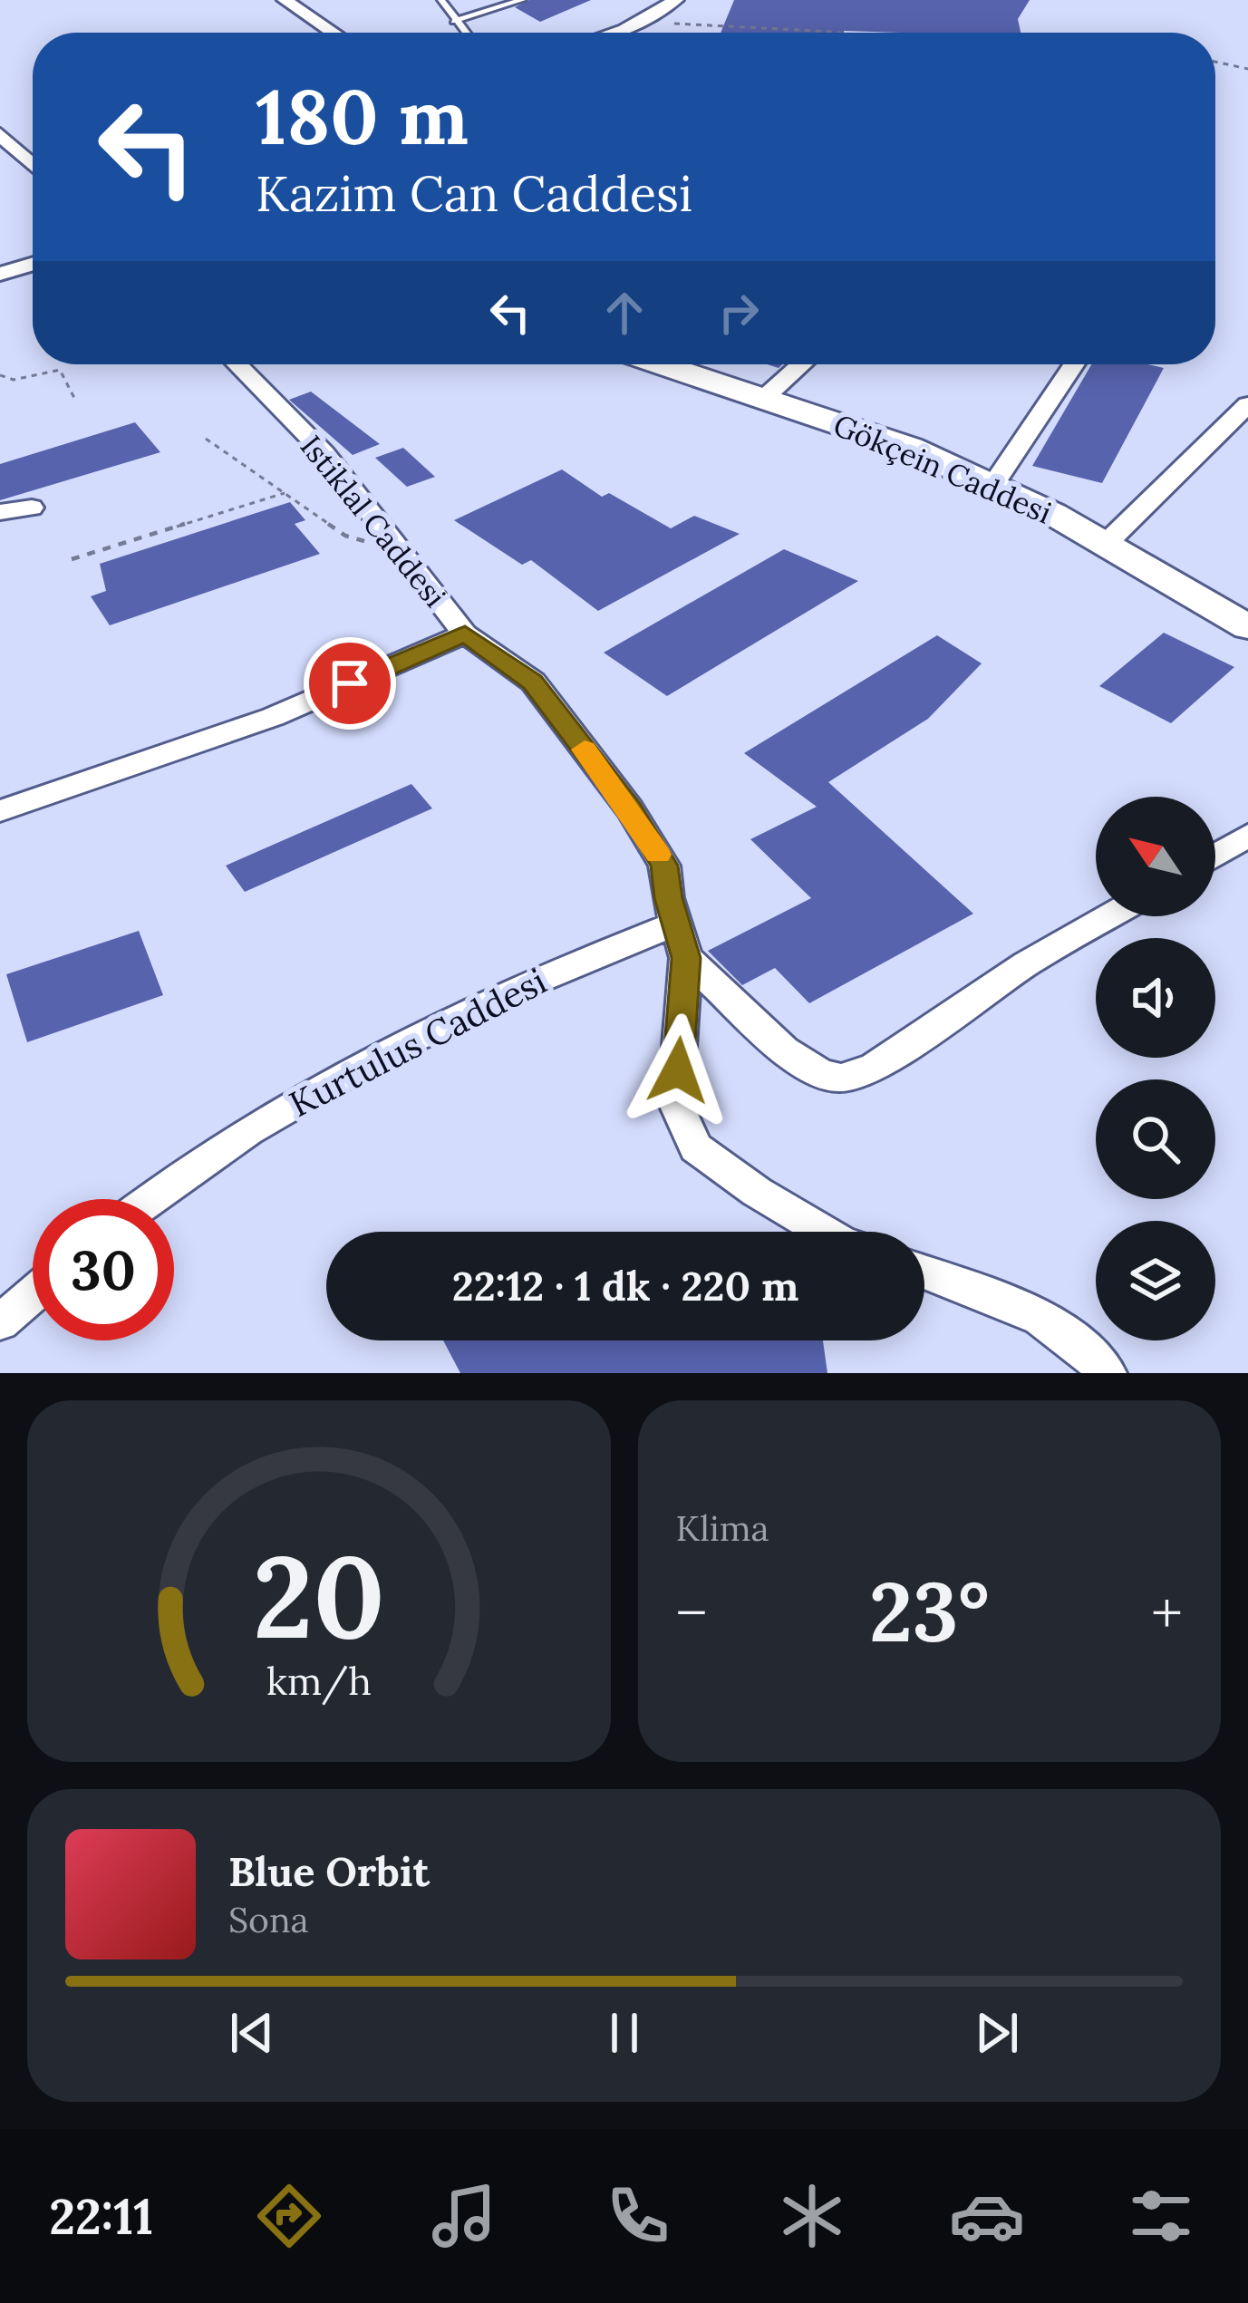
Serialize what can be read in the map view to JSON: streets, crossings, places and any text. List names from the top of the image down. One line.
{"streets":{"street":["Gökçein Caddesi","Istiklal Caddesi","Kurtulus Caddesi"]},"crossings":[["Istiklal Caddesi","Kurtulus Caddesi"]],"north":"top left","page":{"turn":["180 m","Kazim Can Caddesi"],"limit":"30","trip":"22:12 · 1 dk · 220 m","tile":"Klima","heat":["−","23°","+"],"song":["Blue Orbit","Sona"],"tabs":"22:11","gauge":["20","km/h"]}}
